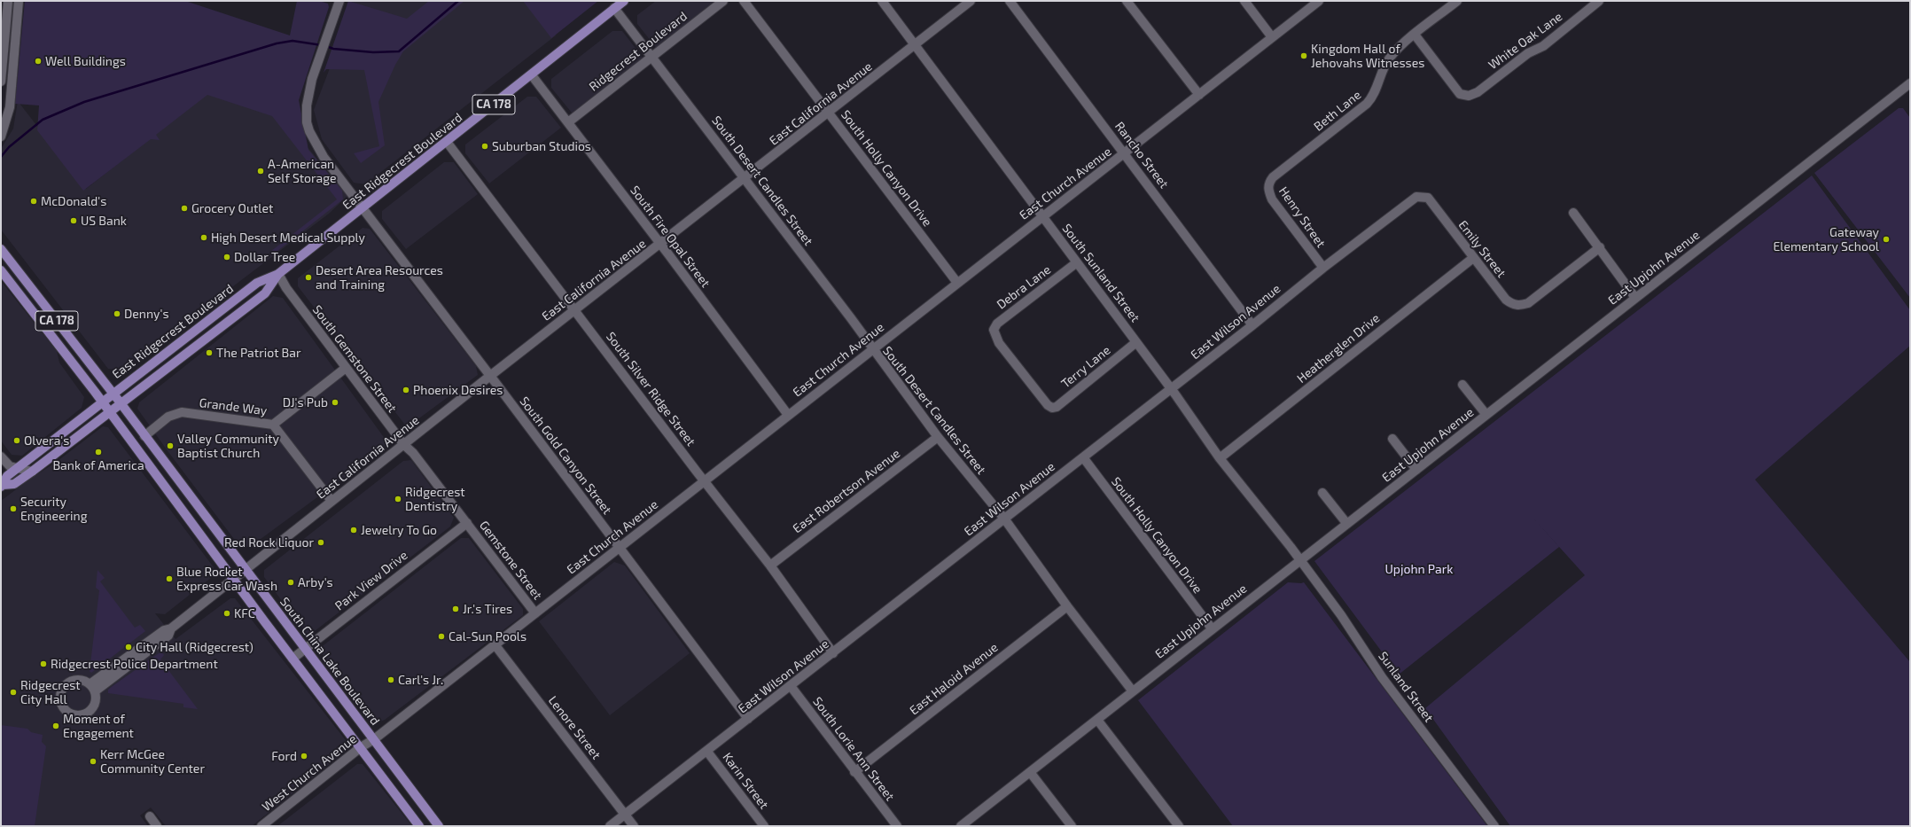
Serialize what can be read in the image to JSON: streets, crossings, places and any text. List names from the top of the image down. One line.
{"streets":{"main road":["CA 178","East Ridgecrest Boulevard","South China Lake Boulevard"],"street":["White Oak Lane","Ridgecrest Boulevard","East California Avenue","Beth Lane","Rancho Street","South Holly Canyon Drive","South Desert Candles Street","East Church Avenue","Henry Street","South Fire Opal Street","Emily Street","East Upjohn Avenue","South Sunland Street","Debra Lane","East Wilson Avenue","Heatherglen Drive","South Gemstone Street","Terry Lane","South Silver Ridge Street","Grande Way","South Gold Canyon Street","East Robertson Avenue","Gemstone Street","Park View Drive","East Haloid Avenue","Sunland Street","Lenore Street","South Lorie Ann Street","West Church Avenue","Karin Street"]},"crossings":[["White Oak Lane","Beth Lane"],["Ridgecrest Boulevard","South Desert Candles Street"],["Ridgecrest Boulevard","South Fire Opal Street"],["East California Avenue","South Holly Canyon Drive"],["East California Avenue","South Desert Candles Street"],["East California Avenue","South Fire Opal Street"],["East California Avenue","South Sunland Street"],["East California Avenue","South Gemstone Street"],["East California Avenue","South Silver Ridge Street"],["East California Avenue","Grande Way"],["East California Avenue","South Gold Canyon Street"],["East California Avenue","South China Lake Boulevard"],["CA 178","East Ridgecrest Boulevard"],["CA 178","South China Lake Boulevard"],["Beth Lane","Henry Street"],["Rancho Street","East Church Avenue"],["Rancho Street","East Wilson Avenue"],["East Ridgecrest Boulevard","South Desert Candles Street"],["East Ridgecrest Boulevard","South Fire Opal Street"],["East Ridgecrest Boulevard","South Gemstone Street"],["East Ridgecrest Boulevard","South Silver Ridge Street"],["East Ridgecrest Boulevard","South Gold Canyon Street"],["East Ridgecrest Boulevard","South China Lake Boulevard"],["South Holly Canyon Drive","East Church Avenue"],["South Holly Canyon Drive","East Upjohn Avenue"],["South Holly Canyon Drive","East Wilson Avenue"],["South Desert Candles Street","East Church Avenue"],["South Desert Candles Street","East Upjohn Avenue"],["South Desert Candles Street","East Wilson Avenue"],["South Desert Candles Street","East Robertson Avenue"],["South Desert Candles Street","East Haloid Avenue"],["East Church Avenue","South Fire Opal Street"],["East Church Avenue","South Sunland Street"],["East Church Avenue","South Silver Ridge Street"],["East Church Avenue","South Gold Canyon Street"],["East Church Avenue","Gemstone Street"],["East Church Avenue","South China Lake Boulevard"],["East Church Avenue","Lenore Street"],["East Church Avenue","West Church Avenue"],["Henry Street","East Wilson Avenue"],["Emily Street","East Wilson Avenue"],["Emily Street","Heatherglen Drive"],["East Upjohn Avenue","South Sunland Street"],["East Upjohn Avenue","Sunland Street"],["South Sunland Street","Debra Lane"],["South Sunland Street","East Wilson Avenue"],["South Sunland Street","Heatherglen Drive"],["South Sunland Street","Terry Lane"],["South Sunland Street","Sunland Street"],["Debra Lane","Terry Lane"],["East Wilson Avenue","South Silver Ridge Street"],["East Wilson Avenue","South Gold Canyon Street"],["East Wilson Avenue","Lenore Street"],["East Wilson Avenue","South Lorie Ann Street"],["East Wilson Avenue","Karin Street"],["South Gemstone Street","Gemstone Street"],["South Gemstone Street","Park View Drive"],["South Silver Ridge Street","East Robertson Avenue"],["Grande Way","South China Lake Boulevard"],["Gemstone Street","Park View Drive"],["Park View Drive","South China Lake Boulevard"],["South China Lake Boulevard","West Church Avenue"],["East Haloid Avenue","South Lorie Ann Street"]],"parks":["Upjohn Park"],"places":["Kingdom Hall of Jehovahs Witnesses","Well Buildings","Suburban Studios","A-American Self Storage","McDonald's","Grocery Outlet","US Bank","High Desert Medical Supply","Gateway Elementary School","Dollar Tree","Desert Area Resources and Training","Denny's","The Patriot Bar","Phoenix Desires","DJ's Pub","Olvera's","Valley Community Baptist Church","Bank of America","Ridgecrest Dentistry","Security Engineering","Jewelry To Go","Red Rock Liquor","Blue Rocket Express Car Wash","Arby's","Jr.'s Tires","KFC","Cal-Sun Pools","City Hall (Ridgecrest)","Ridgecrest Police Department","Carl's Jr.","Ridgecrest City Hall","Moment of Engagement","Ford","Kerr McGee Community Center"]}
